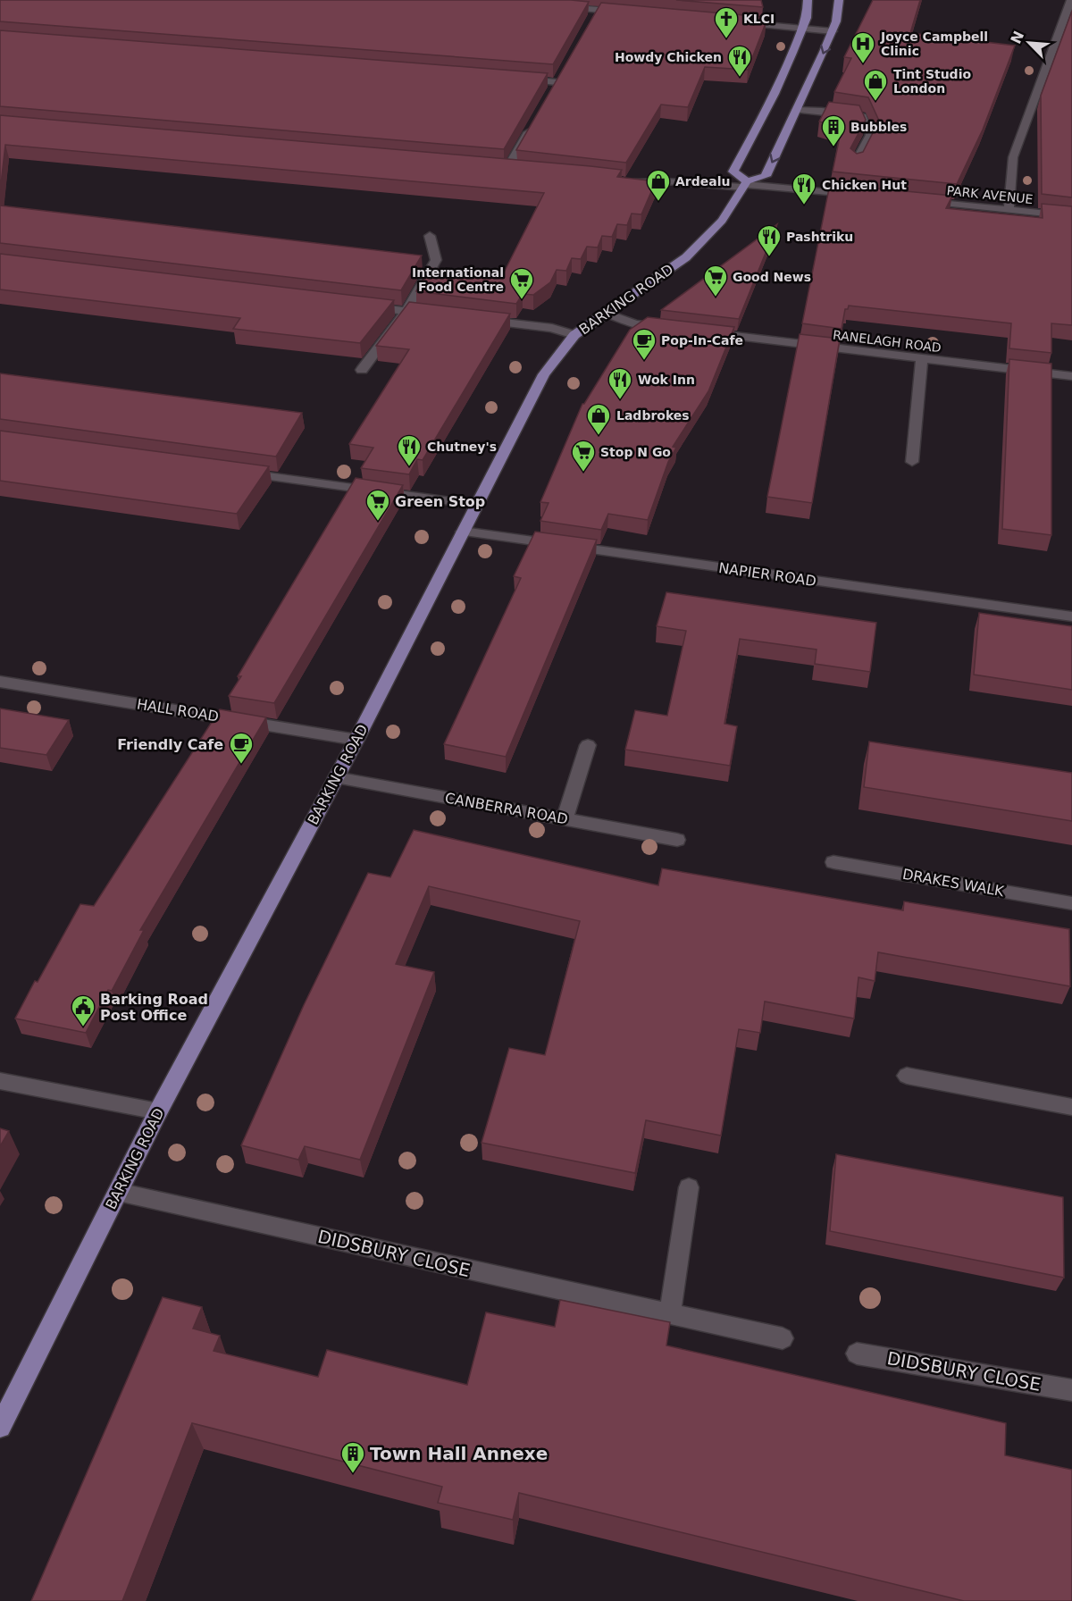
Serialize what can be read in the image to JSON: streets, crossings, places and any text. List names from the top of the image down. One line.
{"streets":{"main road":["BARKING ROAD"],"street":["PARK AVENUE","RANELAGH ROAD","NAPIER ROAD","HALL ROAD","CANBERRA ROAD","DRAKES WALK","DIDSBURY CLOSE"]},"crossings":[["BARKING ROAD","NAPIER ROAD"],["BARKING ROAD","HALL ROAD"],["BARKING ROAD","CANBERRA ROAD"],["BARKING ROAD","DIDSBURY CLOSE"]],"places":{"church":["KLCI"],"hospital":["Joyce Campbell Clinic"],"restaurant":["Howdy Chicken","Chicken Hut","Pashtriku","Wok Inn","Chutney's"],"shop":["Tint Studio London","Ardealu","Ladbrokes"],"building":["Bubbles","Town Hall Annexe"],"supermarket":["Good News","International Food Centre","Stop N Go","Green Stop"],"cafe":["Pop-In-Cafe","Friendly Cafe"],"public building":["Barking Road Post Office"]},"north":"top left"}
